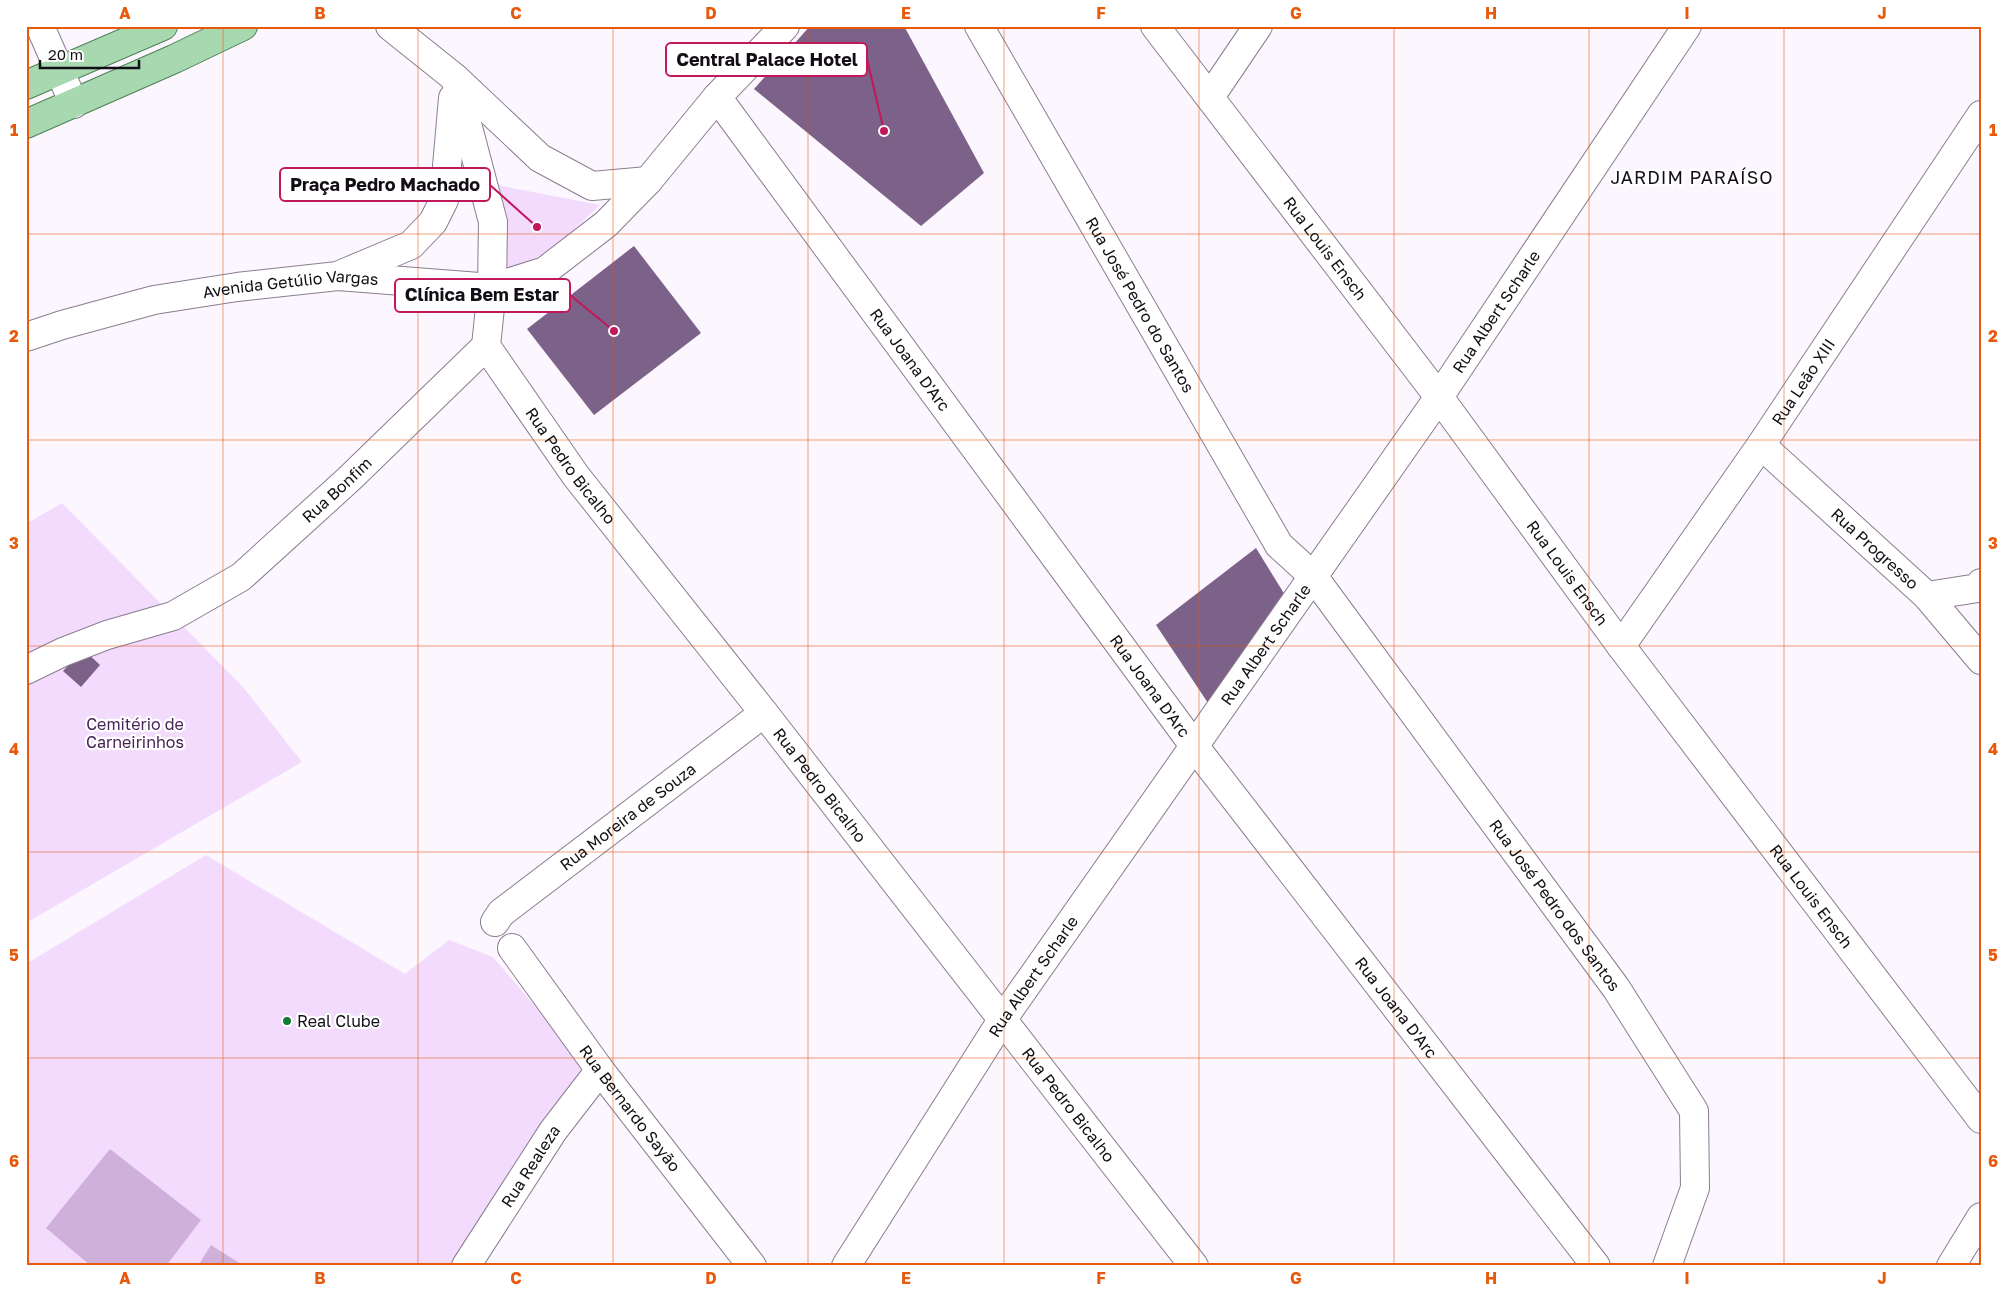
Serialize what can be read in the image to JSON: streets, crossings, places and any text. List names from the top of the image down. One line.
{"streets":{"street":["Rua Louis Ensch","Avenida Getúlio Vargas","Rua José Pedro do Santos","Rua Albert Scharle","Rua Joana D'Arc","Rua Leão XIII","Rua Pedro Bicalho","Rua Bonfim","Rua Progresso","Rua Moreira de Souza","Rua José Pedro dos Santos","Rua Bernardo Sayão","Rua Realeza"]},"crossings":[["Rua Louis Ensch","Rua Albert Scharle"],["Rua Louis Ensch","Rua Leão XIII"],["Avenida Getúlio Vargas","Rua Joana D'Arc"],["Rua José Pedro do Santos","Rua Albert Scharle"],["Rua José Pedro do Santos","Rua José Pedro dos Santos"],["Rua Albert Scharle","Rua Joana D'Arc"],["Rua Albert Scharle","Rua Pedro Bicalho"],["Rua Albert Scharle","Rua José Pedro dos Santos"],["Rua Leão XIII","Rua Progresso"],["Rua Pedro Bicalho","Rua Bonfim"],["Rua Pedro Bicalho","Rua Moreira de Souza"],["Rua Bernardo Sayão","Rua Realeza"]],"districts":["JARDIM PARAÍSO"],"parks":["Cemitério de Carneirinhos"],"places":["Central Palace Hotel","Praça Pedro Machado","Clínica Bem Estar","Real Clube"],"scale_bar":"20 m","grid":{"columns":["A","B","C","D","E","F","G","H","I","J"],"rows":["1","2","3","4","5","6"]}}
